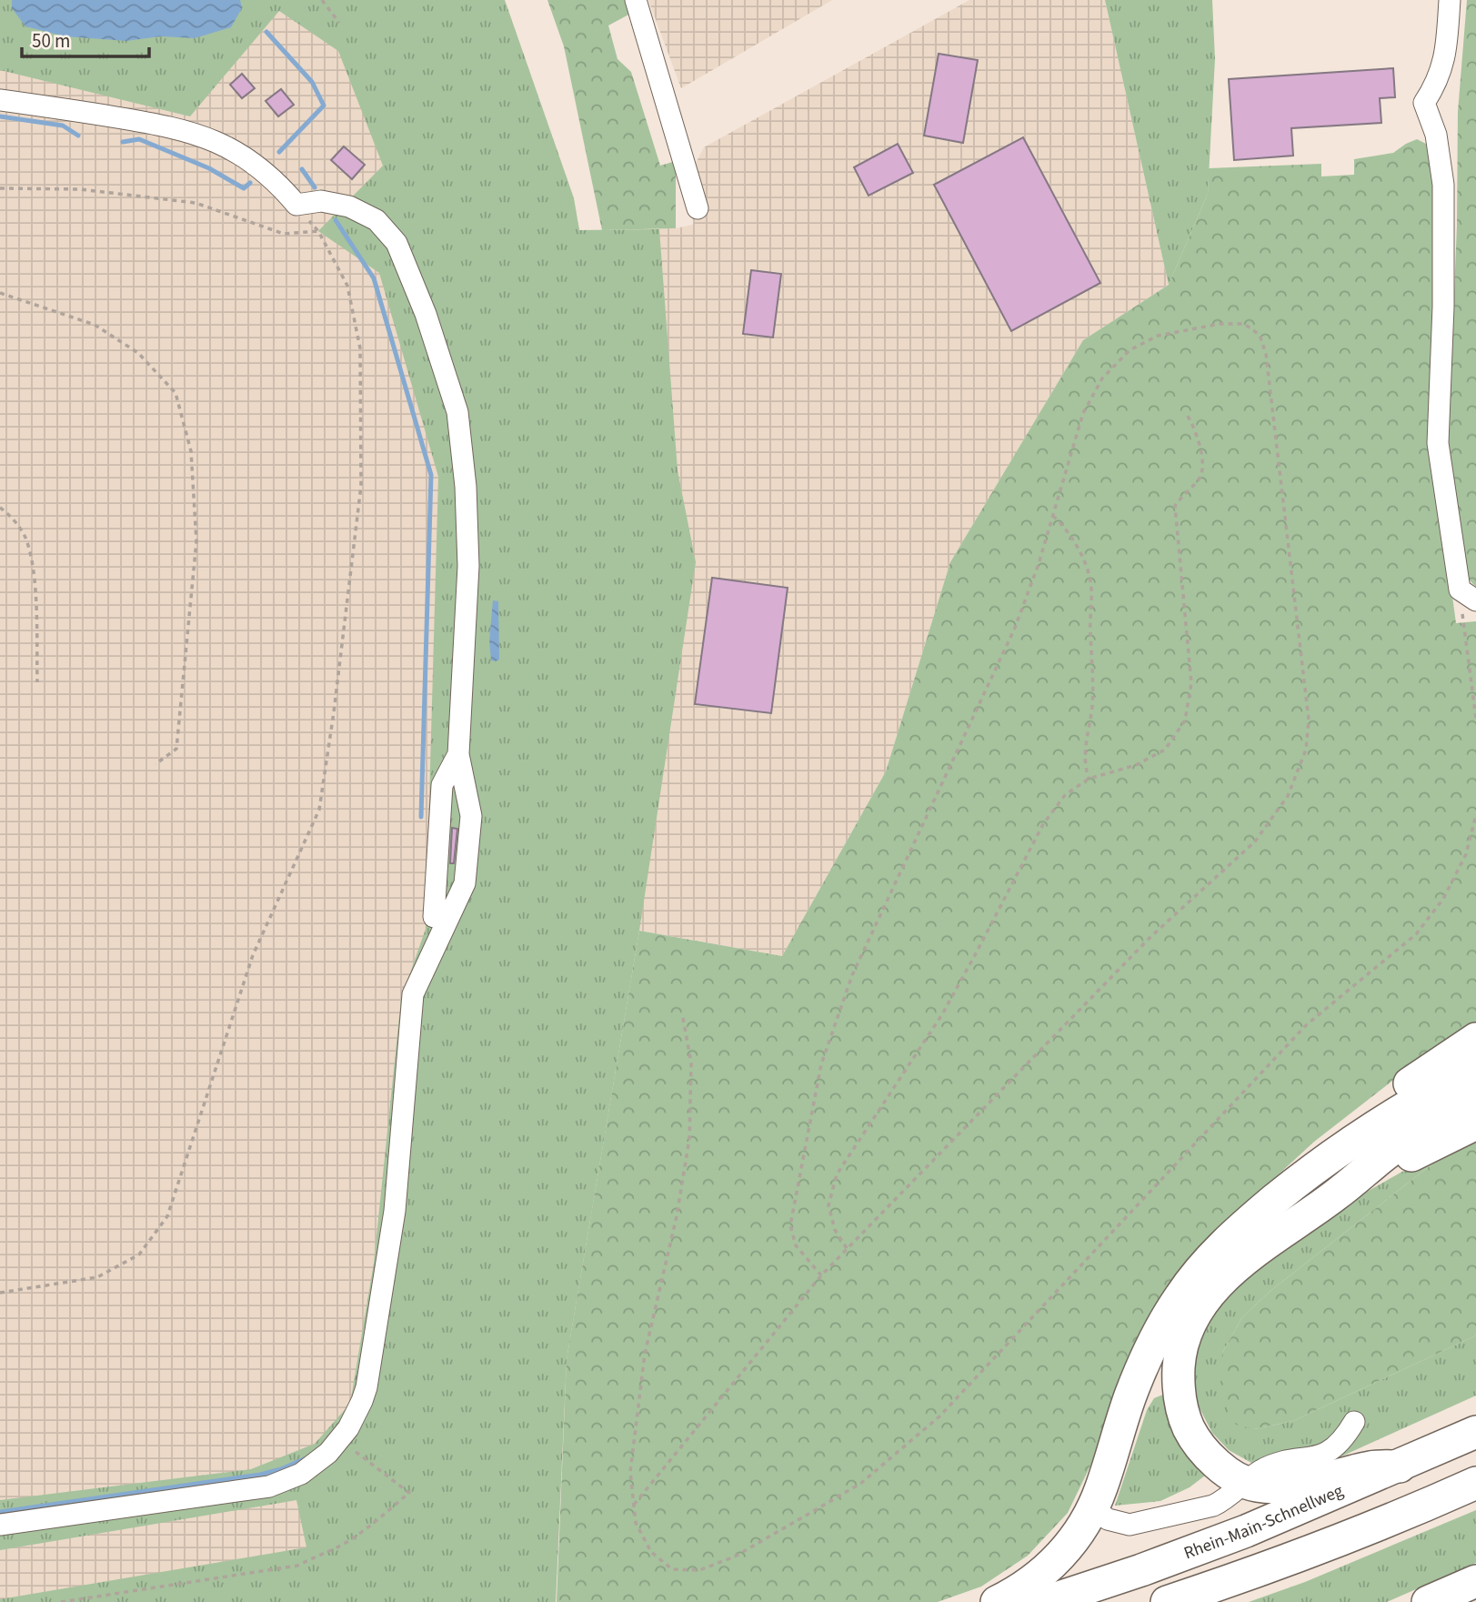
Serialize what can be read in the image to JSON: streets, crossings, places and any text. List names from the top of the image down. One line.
{"streets":{"highway":["Rhein-Main-Schnellweg"]},"scale_bar":"50 m"}
